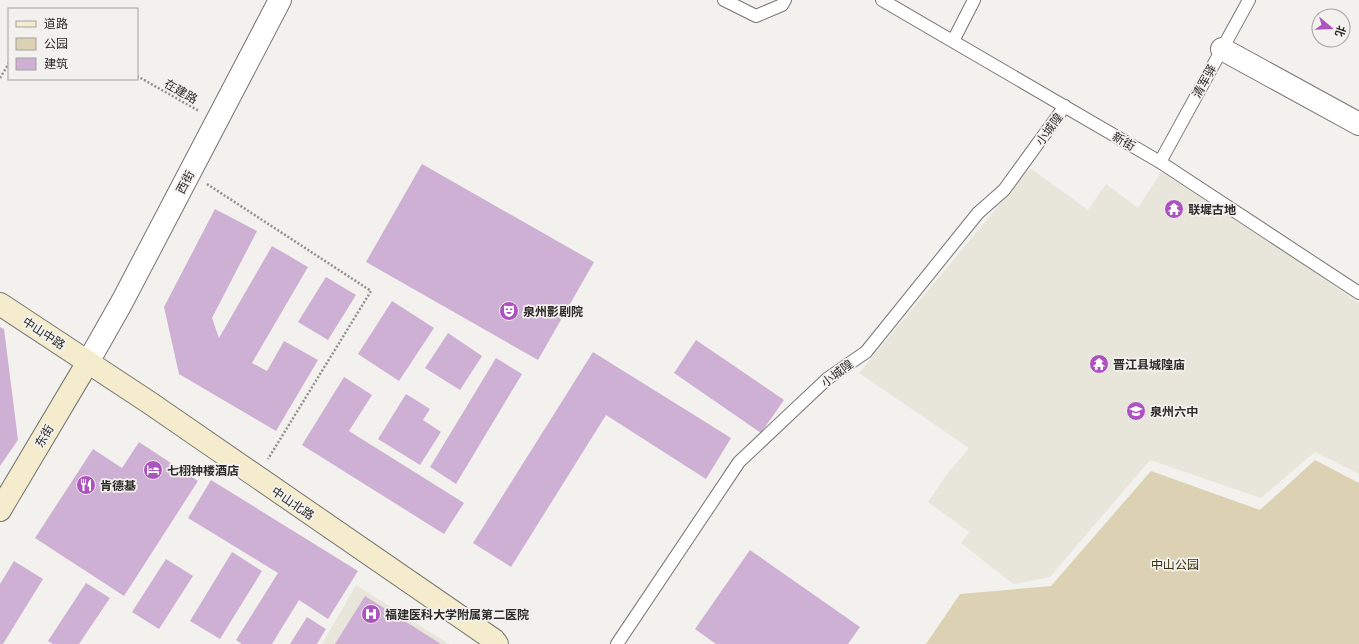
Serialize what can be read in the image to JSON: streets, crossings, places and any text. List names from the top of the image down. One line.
{"streets":{"street":["西街","中山中路","东街","中山北路"],"lane":["清军驿","小城隍","新街"],"path":["在建路"]},"crossings":[["清军驿","新街"],["在建路","西街"],["小城隍","新街"],["西街","中山中路"],["西街","东街"],["西街","中山北路"],["中山中路","东街"],["中山中路","中山北路"],["东街","中山北路"]],"parks":["中山公园"],"places":{"temple":["联墀古地","晋江县城隍庙"],"theatre":["泉州影剧院"],"school or university":["泉州六中"],"hotel":["七栩钟楼酒店"],"restaurant":["肯德基"],"hospital":["福建医科大学附属第二医院"]},"legend":["道路","公园","建筑"],"north":"right"}
